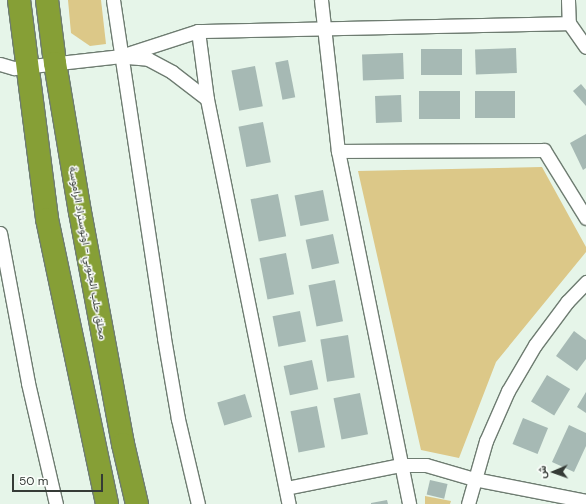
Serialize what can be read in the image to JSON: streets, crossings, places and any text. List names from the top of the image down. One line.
{"streets":{"highway":["محلق حلب الجنوبي - اوتوستراد الراموسة"]},"scale_bar":"50 m","north":"left"}
